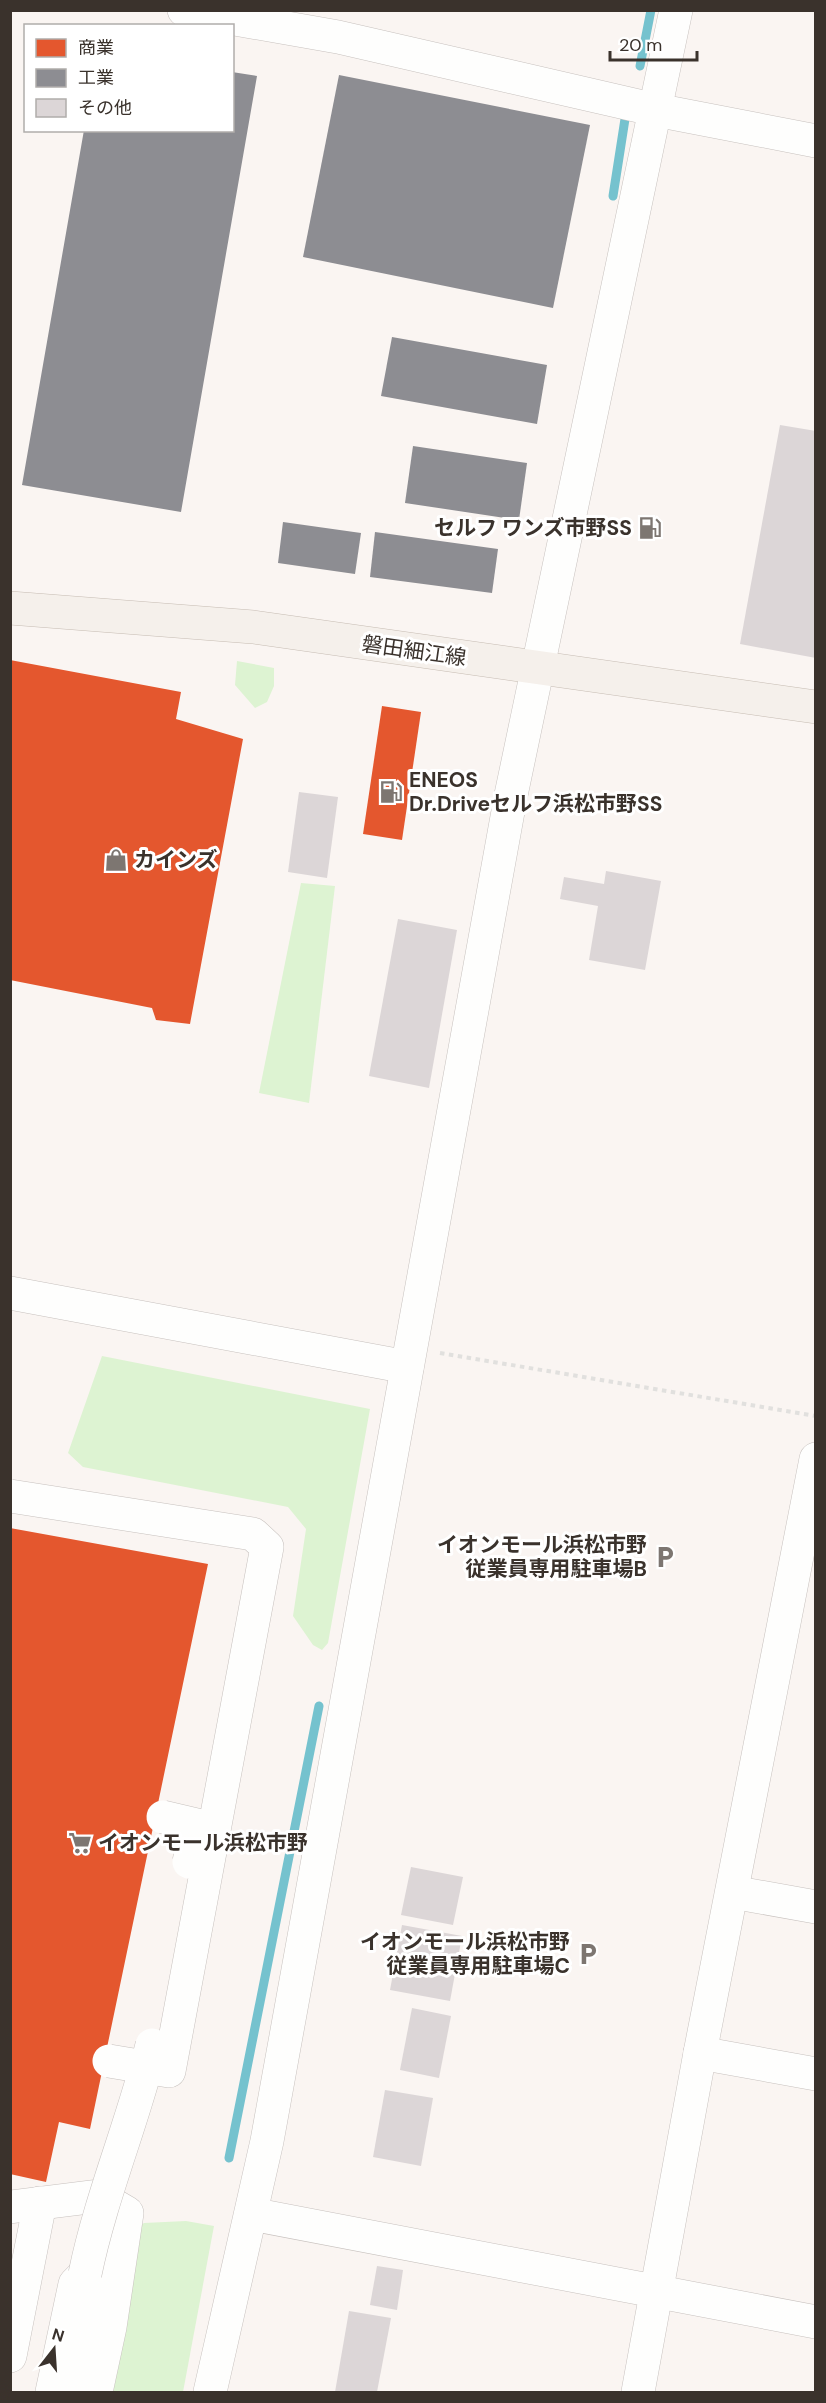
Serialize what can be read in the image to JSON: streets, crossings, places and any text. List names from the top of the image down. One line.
{"streets":{"main road":["磐田細江線"]},"places":{"fuel station":["セルフ ワンズ市野SS","ENEOS Dr.Driveセルフ浜松市野SS"],"shop":["カインズ"],"parking":["イオンモール浜松市野 従業員専用駐車場B","イオンモール浜松市野 従業員専用駐車場C"],"supermarket":["イオンモール浜松市野"]},"legend":["商業","工業","その他"],"scale_bar":"20 m","north":"top"}
